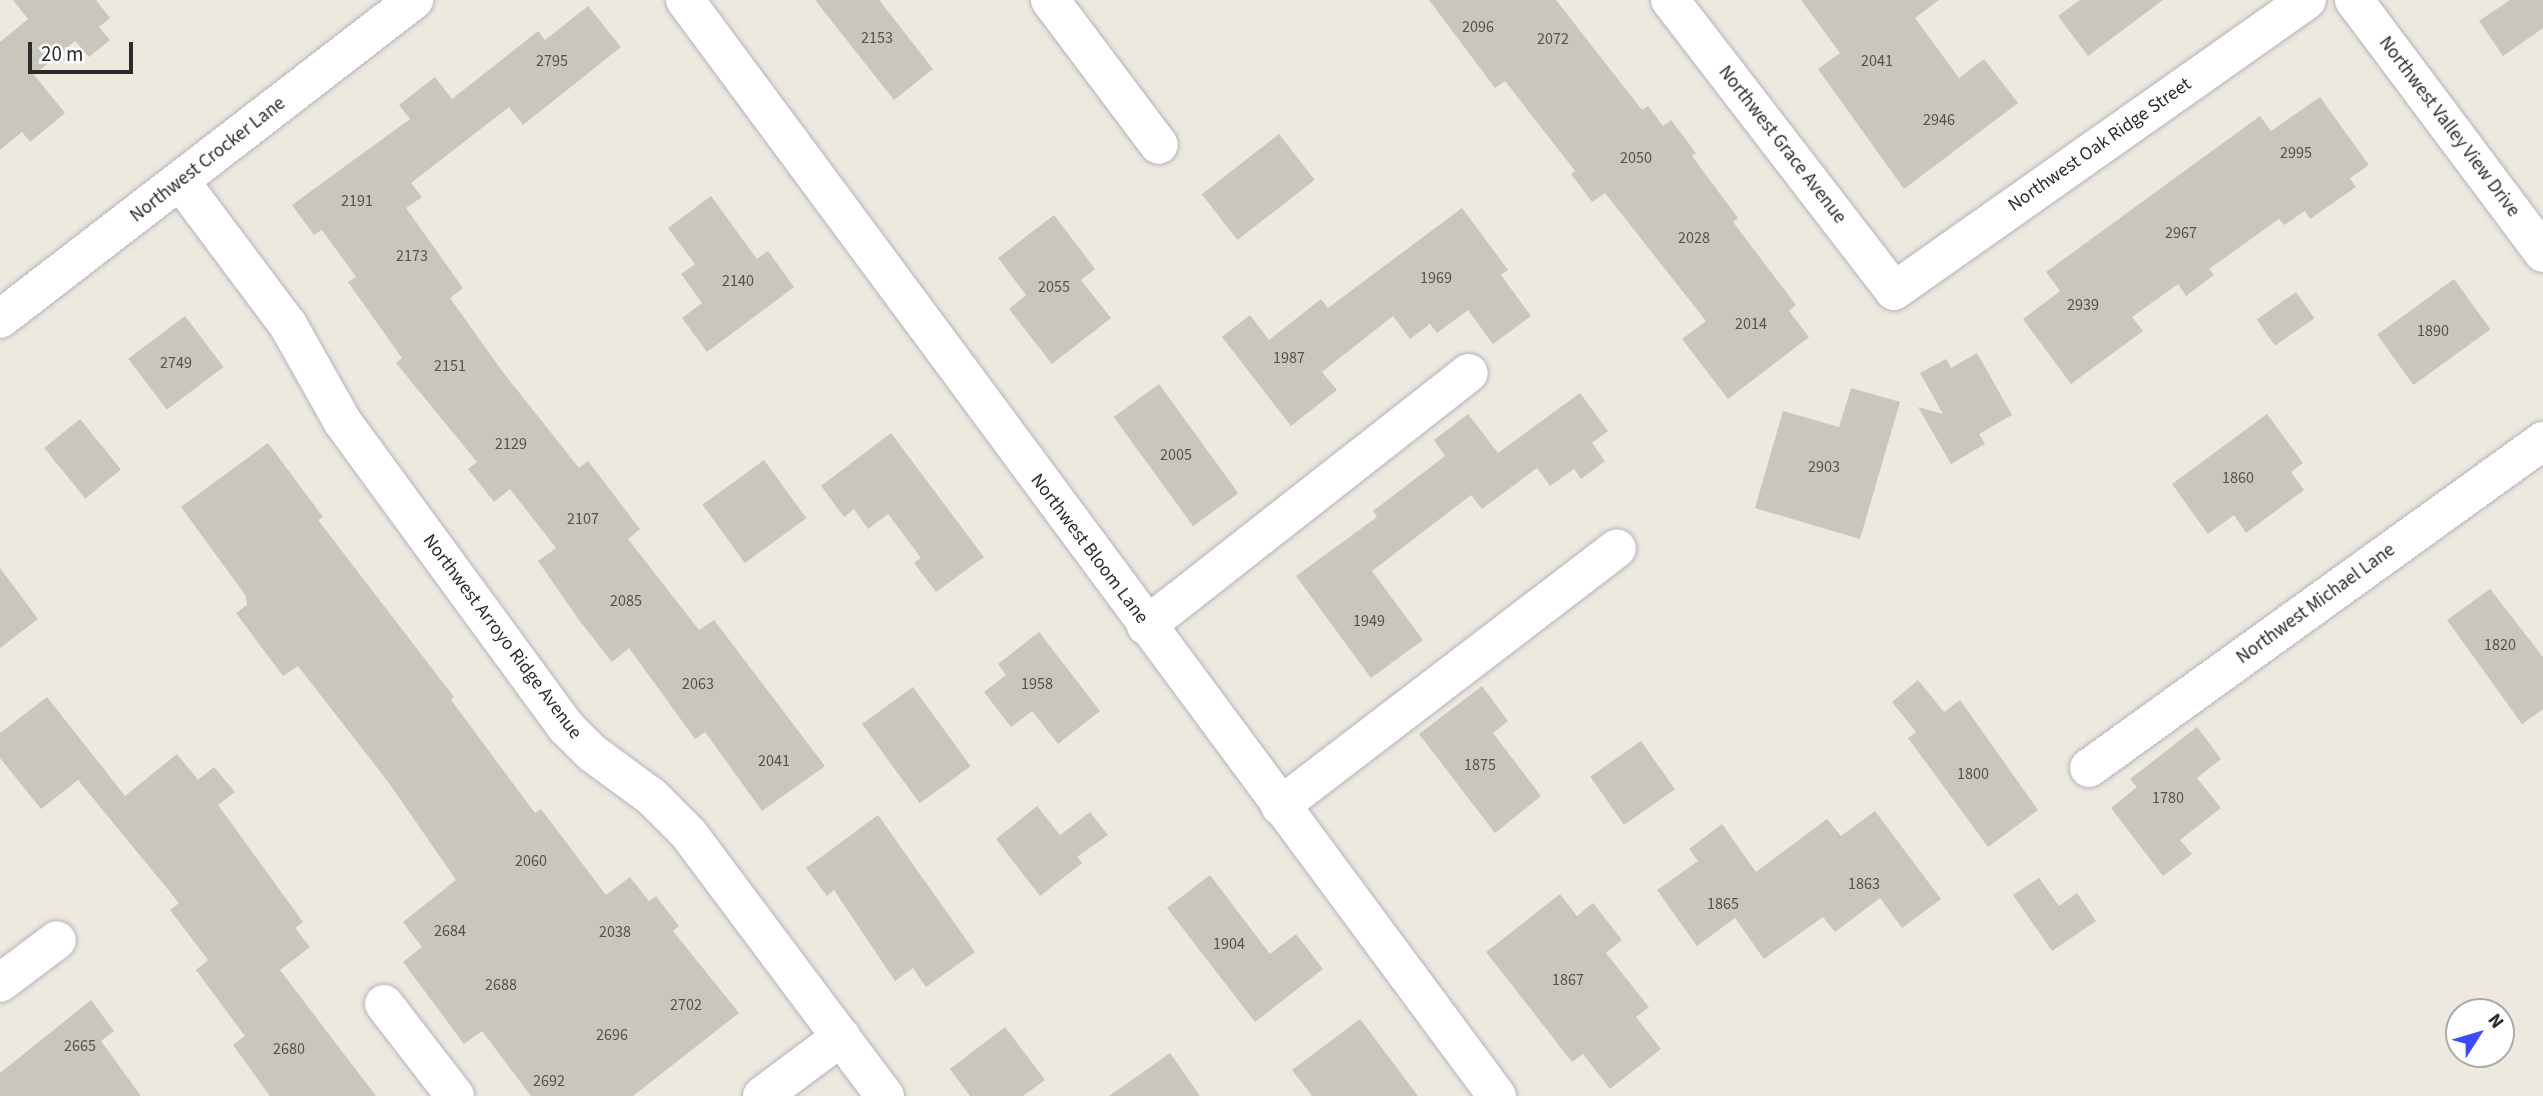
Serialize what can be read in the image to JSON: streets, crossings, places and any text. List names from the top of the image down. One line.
{"streets":{"street":["Northwest Valley View Drive","Northwest Grace Avenue","Northwest Oak Ridge Street","Northwest Crocker Lane","Northwest Bloom Lane","Northwest Michael Lane","Northwest Arroyo Ridge Avenue"]},"crossings":[["Northwest Grace Avenue","Northwest Oak Ridge Street"],["Northwest Crocker Lane","Northwest Arroyo Ridge Avenue"]],"house_numbers":["2096","2153","2072","2795","2041","2946","2995","2050","2191","2967","2028","2173","1969","2140","2055","2939","2014","1890","1987","2749","2151","2129","2005","2903","1860","2107","2085","1949","1820","2063","1958","2041","1875","1800","1780","2060","1863","1865","2684","2038","1904","1867","2688","2702","2696","2665","2680","2692"],"scale_bar":"20 m","north":"top right"}
